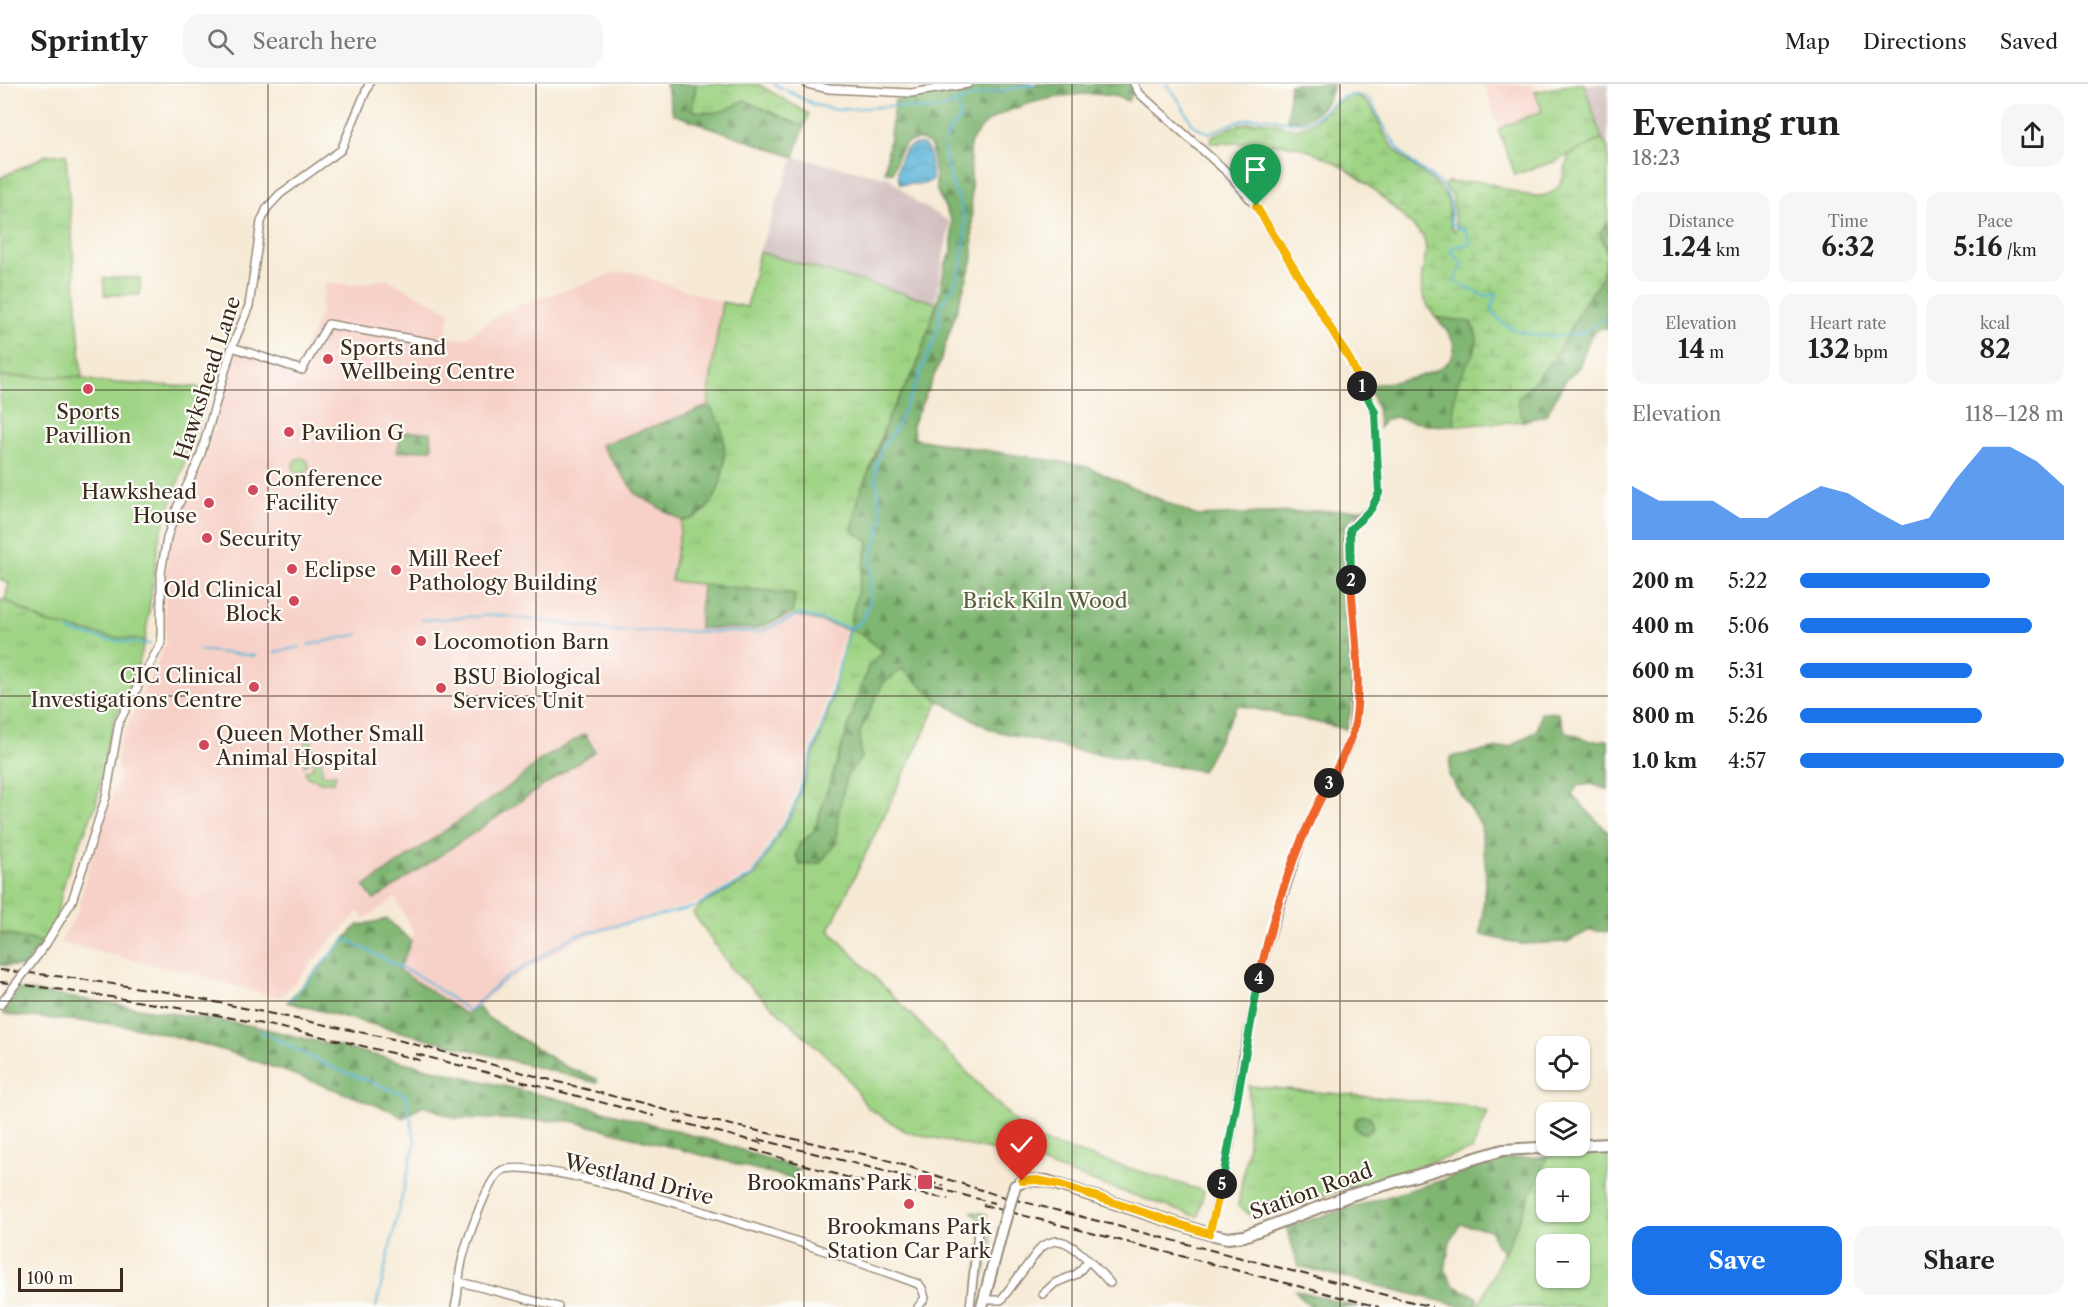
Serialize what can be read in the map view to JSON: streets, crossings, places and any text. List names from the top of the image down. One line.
{"streets":{"street":["Hawkshead Lane","Westland Drive","Station Road"]},"parks":["Brick Kiln Wood"],"places":{"other":["Sports and Wellbeing Centre","Sports Pavillion","Pavilion G","Conference Facility","Hawkshead House","Security","Eclipse","Mill Reef Pathology Building","Old Clinical Block","Locomotion Barn","CIC Clinical Investigations Centre","BSU Biological Services Unit","Queen Mother Small Animal Hospital","Brookmans Park Station Car Park"],"transit":["Brookmans Park"]},"scale_bar":"100 m","page":{"header":"Sprintly","search":"Search here","nav":["Map","Directions","Saved"],"heading":["Evening run","18:23"],"stats":[["Distance","1.24 km"],["Time","6:32"],["Pace","5:16 /km"],["Elevation","14 m"],["Heart rate","132 bpm"],["kcal","82"]],"pins":["1","2","3","4","5"],"chart":["Elevation","118–128 m"],"list":[{"name":"200 m","note":"5:22"},{"name":"400 m","note":"5:06"},{"name":"600 m","note":"5:31"},{"name":"800 m","note":"5:26"},{"name":"1.0 km","note":"4:57"}],"map_buttons":["+","−"],"buttons":["Save","Share"],"scale":"100 m"}}
